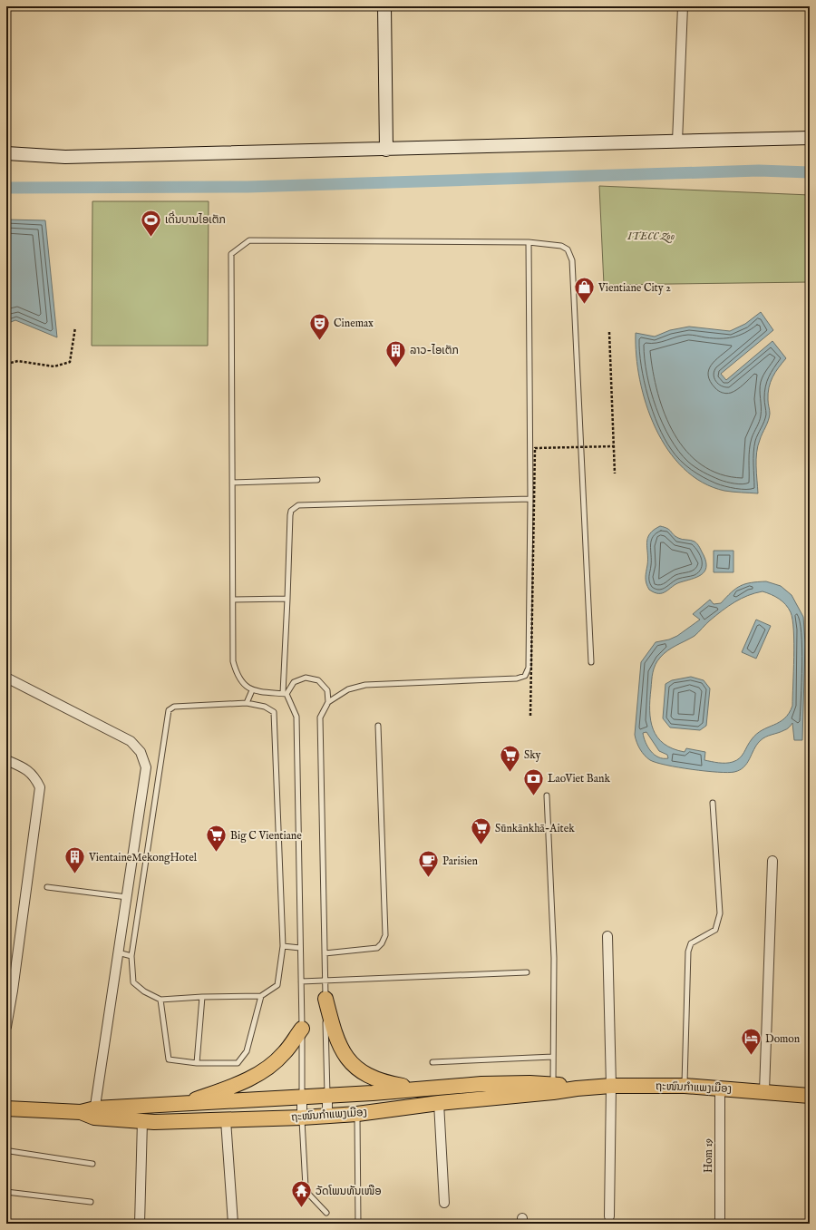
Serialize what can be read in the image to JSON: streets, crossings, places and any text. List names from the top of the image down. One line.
{"streets":{"main road":["ຖະໜົນກຳແພງເມືອງ"],"street":["Hom 19"]},"crossings":[["ຖະໜົນກຳແພງເມືອງ","Hom 19"]],"parks":["ITECC Zoo"],"places":{"sports":["ເດີ່ນບານໄອເຕັກ"],"shop":["Vientiane City 2"],"theatre":["Cinemax"],"building":["ລາວ-ໄອເຕັກ","VientaineMekongHotel"],"supermarket":["Sky","Sūnkānkhā-Aitek","Big C Vientiane"],"bank":["LaoViet Bank"],"cafe":["Parisien"],"hotel":["Domon"],"temple":["ວັດໂພນທັນເໜືອ"]}}
